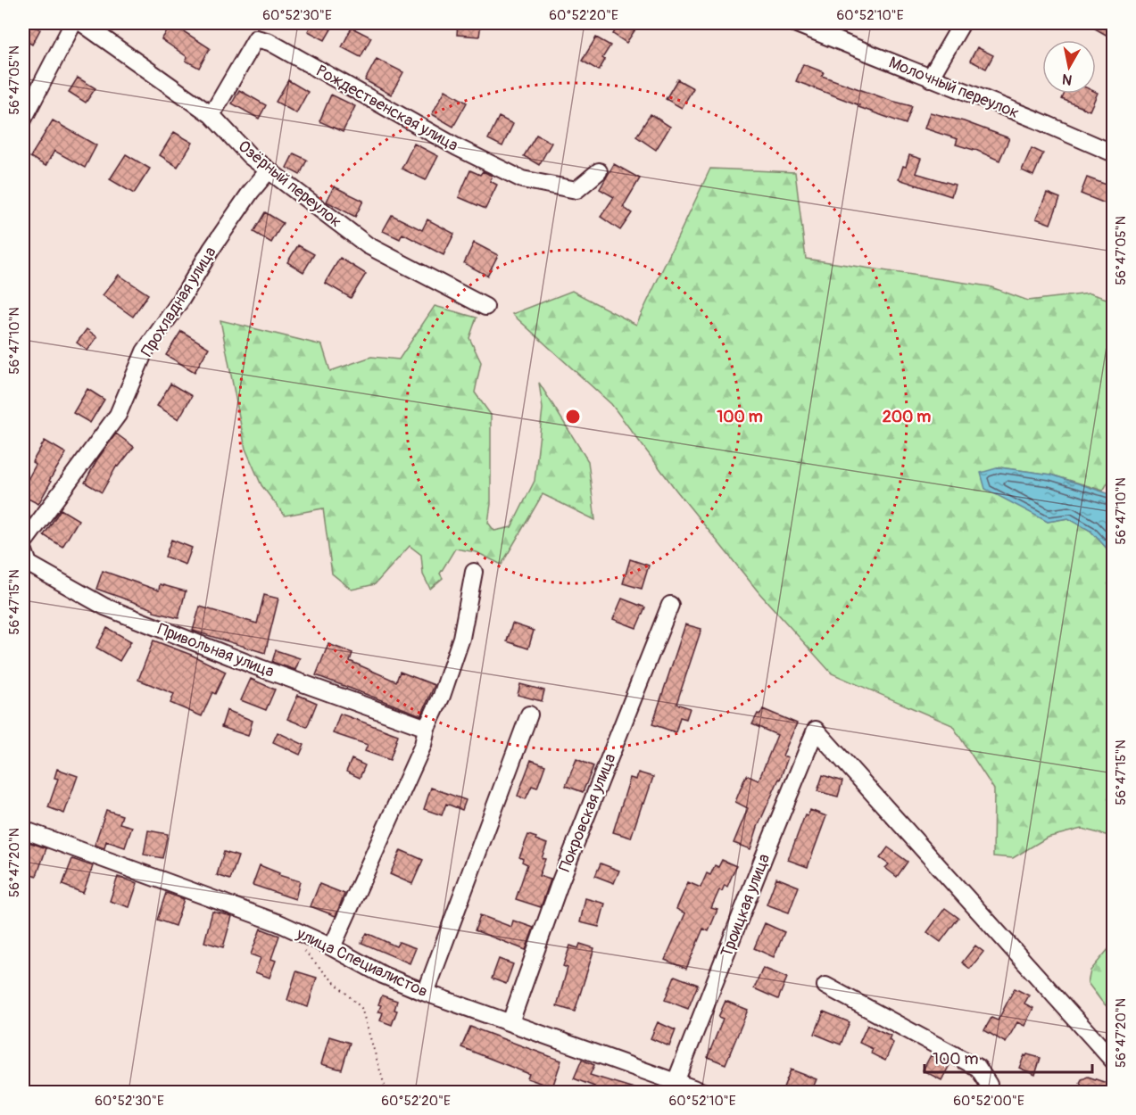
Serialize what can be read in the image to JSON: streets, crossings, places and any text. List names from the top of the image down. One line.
{"streets":{"street":["Молочный переулок","Рождественская улица","Озёрный переулок","Прохладная улица","Привольная улица","Покровская улица","Троицкая улица","улица Специалистов"]},"crossings":[["Рождественская улица","Озёрный переулок"],["Озёрный переулок","Прохладная улица"],["Покровская улица","улица Специалистов"],["Троицкая улица","улица Специалистов"]],"scale_bar":"100 m","north":"bottom","coordinates":["60°52'30\"E","60°52'20\"E","60°52'10\"E","56°47'05\"N","56°47'10\"N","56°47'15\"N","56°47'20\"N","60°52'00\"E"],"rings":["100 m","200 m"]}
